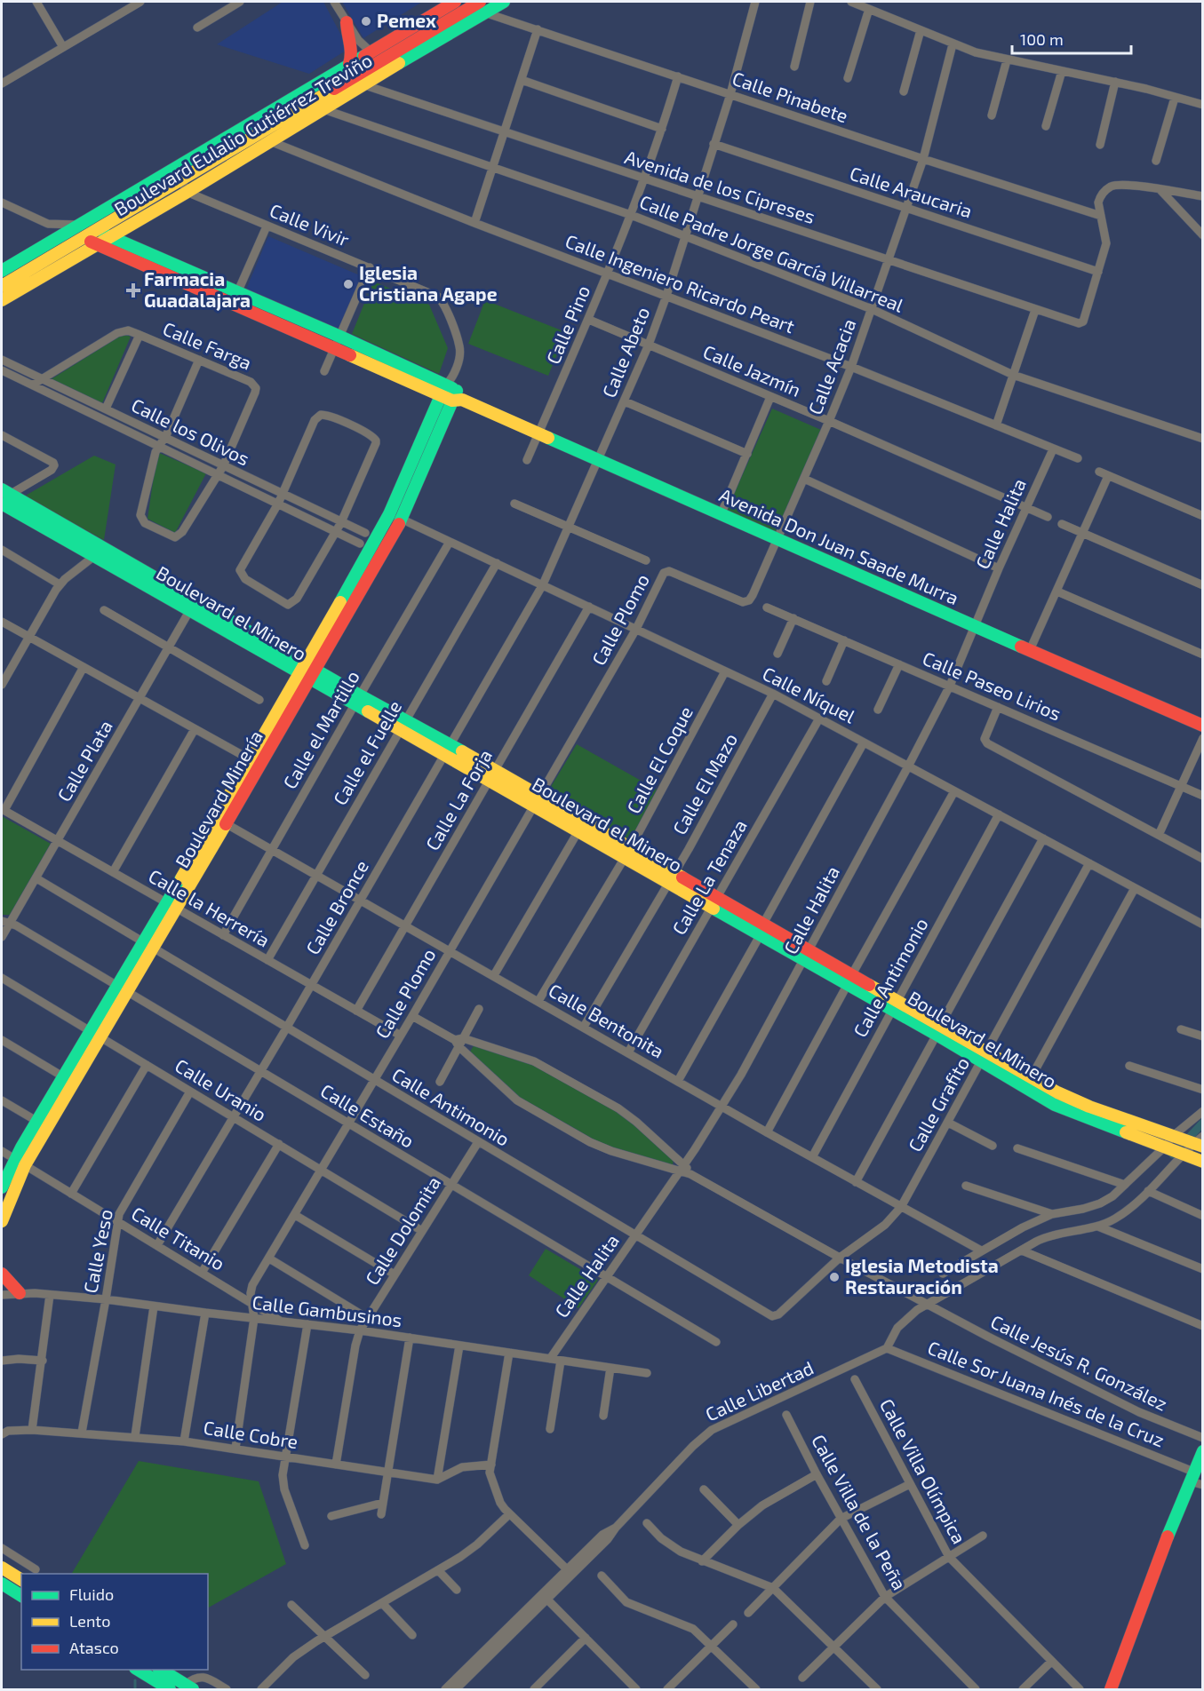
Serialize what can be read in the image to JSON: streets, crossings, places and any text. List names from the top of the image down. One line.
{"streets":{"street":["Calle Pinabete","Boulevard Eulalio Gutiérrez Treviño","Avenida de los Cipreses","Calle Araucaria","Calle Vivir","Calle Padre Jorge García Villarreal","Calle Ingeniero Ricardo Peart","Calle Pino","Calle Farga","Calle Abeto","Calle Acacia","Calle Jazmín","Calle los Olivos","Calle Halita","Avenida Don Juan Saade Murra","Boulevard el Minero","Calle Plomo","Calle Paseo Lirios","Calle Níquel","Calle el Martillo","Calle el Fuelle","Calle El Coque","Calle Plata","Calle El Mazo","Boulevard Minería","Calle La Forja","Calle La Tenaza","Calle Bronce","Calle la Herrería","Calle Antimonio","Calle Bentonita","Calle Uranio","Calle Grafito","Calle Estaño","Calle Dolomita","Calle Titanio","Calle Yeso","Calle Gambusinos","Calle Jesús R. González","Calle Libertad","Calle Sor Juana Inés de la Cruz","Calle Cobre","Calle Villa Olímpica","Calle Villa de la Peña"]},"crossings":[["Calle Pinabete","Boulevard Eulalio Gutiérrez Treviño"],["Calle Pinabete","Calle Pino"],["Calle Pinabete","Calle Abeto"],["Calle Pinabete","Calle Acacia"],["Boulevard Eulalio Gutiérrez Treviño","Avenida de los Cipreses"],["Boulevard Eulalio Gutiérrez Treviño","Calle Vivir"],["Boulevard Eulalio Gutiérrez Treviño","Calle Padre Jorge García Villarreal"],["Boulevard Eulalio Gutiérrez Treviño","Calle Ingeniero Ricardo Peart"],["Boulevard Eulalio Gutiérrez Treviño","Avenida Don Juan Saade Murra"],["Avenida de los Cipreses","Calle Araucaria"],["Avenida de los Cipreses","Calle Pino"],["Avenida de los Cipreses","Calle Abeto"],["Avenida de los Cipreses","Calle Acacia"],["Calle Araucaria","Calle Abeto"],["Calle Araucaria","Calle Acacia"],["Calle Vivir","Avenida Don Juan Saade Murra"],["Calle Vivir","Boulevard Minería"],["Calle Padre Jorge García Villarreal","Calle Pino"],["Calle Padre Jorge García Villarreal","Calle Abeto"],["Calle Padre Jorge García Villarreal","Calle Acacia"],["Calle Ingeniero Ricardo Peart","Calle Pino"],["Calle Ingeniero Ricardo Peart","Calle Abeto"],["Calle Ingeniero Ricardo Peart","Calle Acacia"],["Calle Ingeniero Ricardo Peart","Calle Halita"],["Calle Pino","Calle Jazmín"],["Calle Pino","Avenida Don Juan Saade Murra"],["Calle Farga","Calle los Olivos"],["Calle Abeto","Calle Jazmín"],["Calle Abeto","Avenida Don Juan Saade Murra"],["Calle Abeto","Calle Níquel"],["Calle Abeto","Calle Bronce"],["Calle Acacia","Calle Jazmín"],["Calle Acacia","Avenida Don Juan Saade Murra"],["Calle Acacia","Calle Plomo"],["Calle Jazmín","Calle Halita"],["Calle Halita","Avenida Don Juan Saade Murra"],["Calle Halita","Boulevard el Minero"],["Calle Halita","Calle Paseo Lirios"],["Calle Halita","Calle Níquel"],["Calle Halita","Calle Antimonio"],["Calle Halita","Calle Bentonita"],["Calle Halita","Calle Estaño"],["Calle Halita","Calle Gambusinos"],["Calle Halita","Calle Jesús R. González"],["Avenida Don Juan Saade Murra","Boulevard Minería"],["Boulevard el Minero","Calle Plomo"],["Boulevard el Minero","Calle el Martillo"],["Boulevard el Minero","Calle el Fuelle"],["Boulevard el Minero","Calle El Coque"],["Boulevard el Minero","Calle Plata"],["Boulevard el Minero","Calle El Mazo"],["Boulevard el Minero","Boulevard Minería"],["Boulevard el Minero","Calle La Forja"],["Boulevard el Minero","Calle La Tenaza"],["Boulevard el Minero","Calle Bronce"],["Boulevard el Minero","Calle Antimonio"],["Boulevard el Minero","Calle Grafito"],["Calle Plomo","Calle Níquel"],["Calle Plomo","Calle la Herrería"],["Calle Plomo","Calle Antimonio"],["Calle Plomo","Calle Bentonita"],["Calle Plomo","Calle Uranio"],["Calle Plomo","Calle Estaño"],["Calle Plomo","Calle Titanio"],["Calle Plomo","Calle Gambusinos"],["Calle Plomo","Calle Jesús R. González"],["Calle Plomo","Calle Cobre"],["Calle Níquel","Calle el Martillo"],["Calle Níquel","Calle el Fuelle"],["Calle Níquel","Calle El Coque"],["Calle Níquel","Calle El Mazo"],["Calle Níquel","Boulevard Minería"],["Calle Níquel","Calle La Forja"],["Calle Níquel","Calle La Tenaza"],["Calle Níquel","Calle Bronce"],["Calle Níquel","Calle Antimonio"],["Calle Níquel","Calle Grafito"],["Calle el Martillo","Calle la Herrería"],["Calle el Martillo","Calle Bentonita"],["Calle el Fuelle","Calle la Herrería"],["Calle el Fuelle","Calle Bentonita"],["Calle El Coque","Calle Bentonita"],["Calle Plata","Calle la Herrería"],["Calle Plata","Calle Antimonio"],["Calle Plata","Calle Estaño"],["Calle El Mazo","Calle Bentonita"],["Boulevard Minería","Calle la Herrería"],["Boulevard Minería","Calle Antimonio"],["Boulevard Minería","Calle Bentonita"],["Boulevard Minería","Calle Uranio"],["Boulevard Minería","Calle Estaño"],["Boulevard Minería","Calle Titanio"],["Calle La Forja","Calle la Herrería"],["Calle La Forja","Calle Bentonita"],["Calle La Tenaza","Calle Bentonita"],["Calle Bronce","Calle la Herrería"],["Calle Bronce","Calle Antimonio"],["Calle Bronce","Calle Bentonita"],["Calle Bronce","Calle Uranio"],["Calle Bronce","Calle Estaño"],["Calle Bronce","Calle Titanio"],["Calle Antimonio","Calle Bentonita"],["Calle Antimonio","Calle Grafito"],["Calle Antimonio","Calle Dolomita"],["Calle Antimonio","Calle Jesús R. González"],["Calle Bentonita","Calle Grafito"],["Calle Uranio","Calle Dolomita"],["Calle Uranio","Calle Yeso"],["Calle Grafito","Calle Jesús R. González"],["Calle Estaño","Calle Dolomita"],["Calle Dolomita","Calle Gambusinos"],["Calle Dolomita","Calle Cobre"],["Calle Titanio","Calle Yeso"],["Calle Titanio","Calle Gambusinos"],["Calle Yeso","Calle Gambusinos"],["Calle Yeso","Calle Cobre"],["Calle Libertad","Calle Sor Juana Inés de la Cruz"]],"places":{"other":["Pemex","Iglesia Cristiana Agape","Iglesia Metodista Restauración"],"health":["Farmacia Guadalajara"]},"legend":["Fluido","Lento","Atasco"],"scale_bar":"100 m"}
